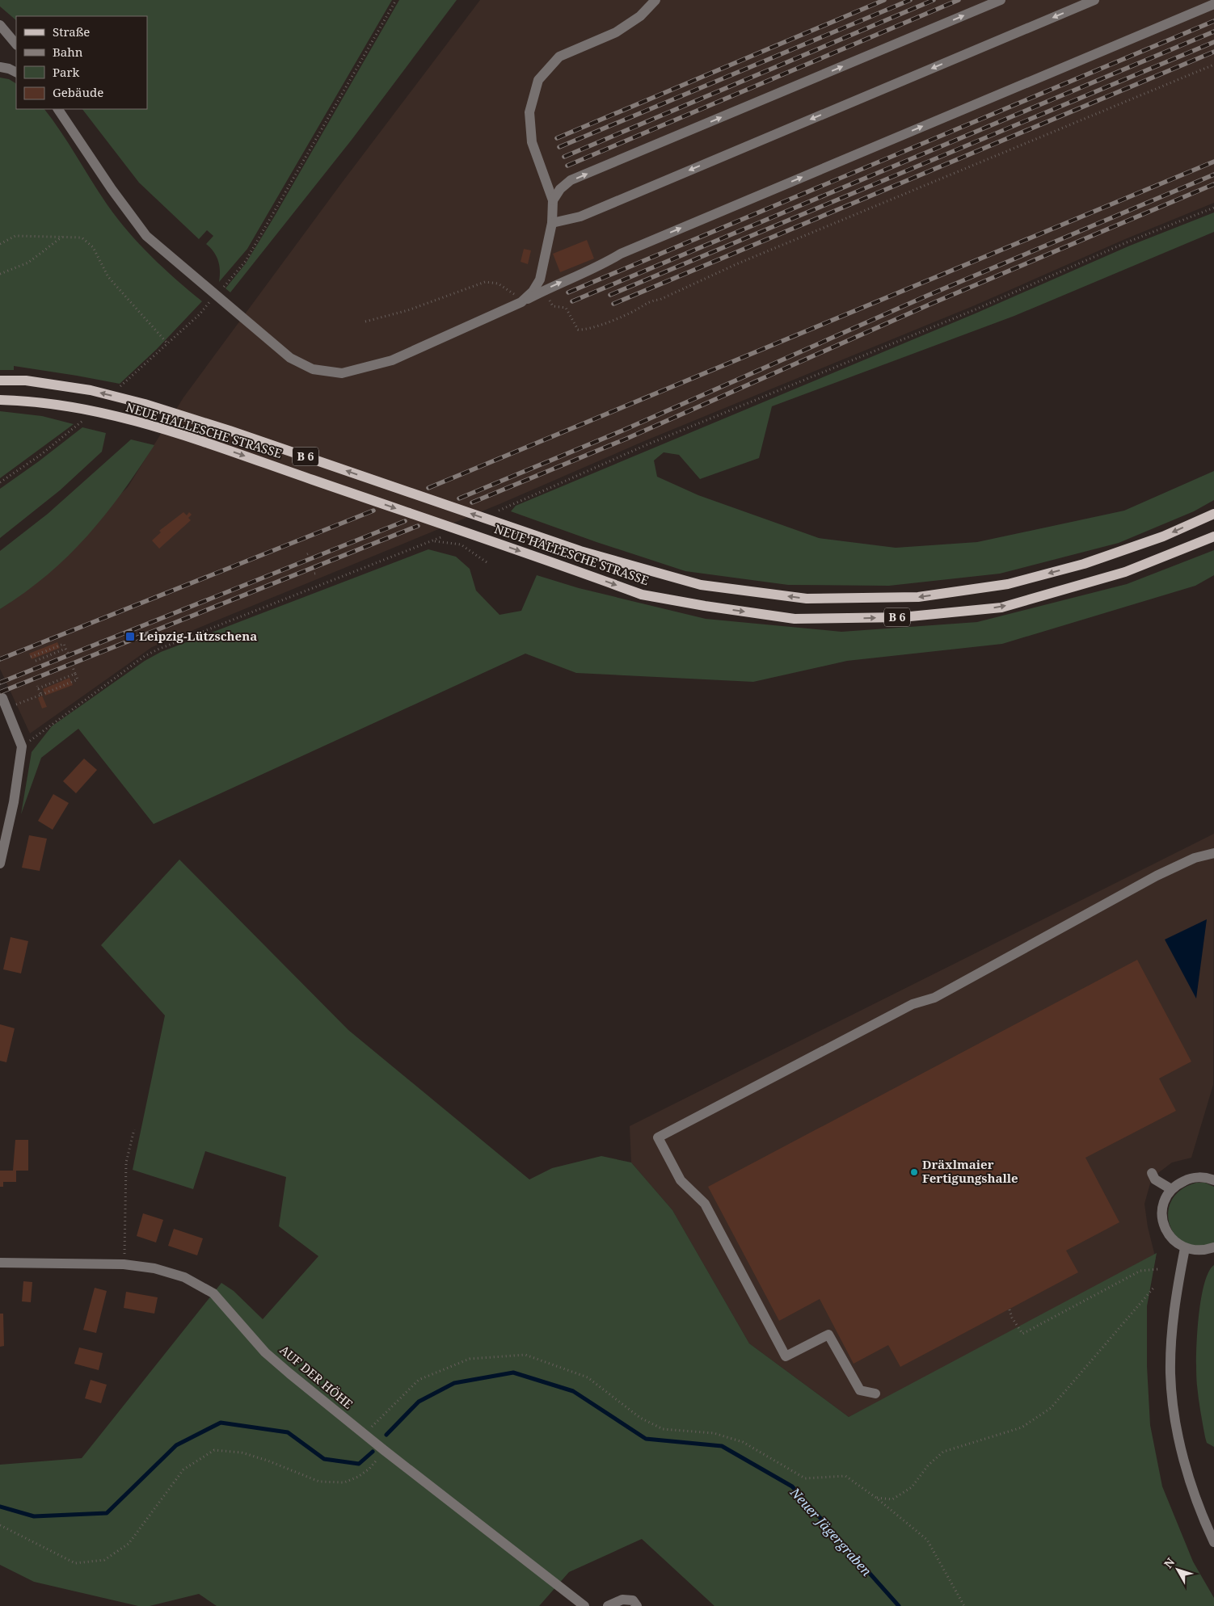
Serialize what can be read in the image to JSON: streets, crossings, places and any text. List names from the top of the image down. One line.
{"streets":{"main road":["NEUE HALLESCHE STRASSE","B 6"],"street":["AUF DER HÖHE"]},"water":["Neuer Jägergraben"],"places":{"transit":["Leipzig-Lützschena"],"other":["Dräxlmaier Fertigungshalle"]},"legend":["Straße","Bahn","Park","Gebäude"],"north":"top left"}
